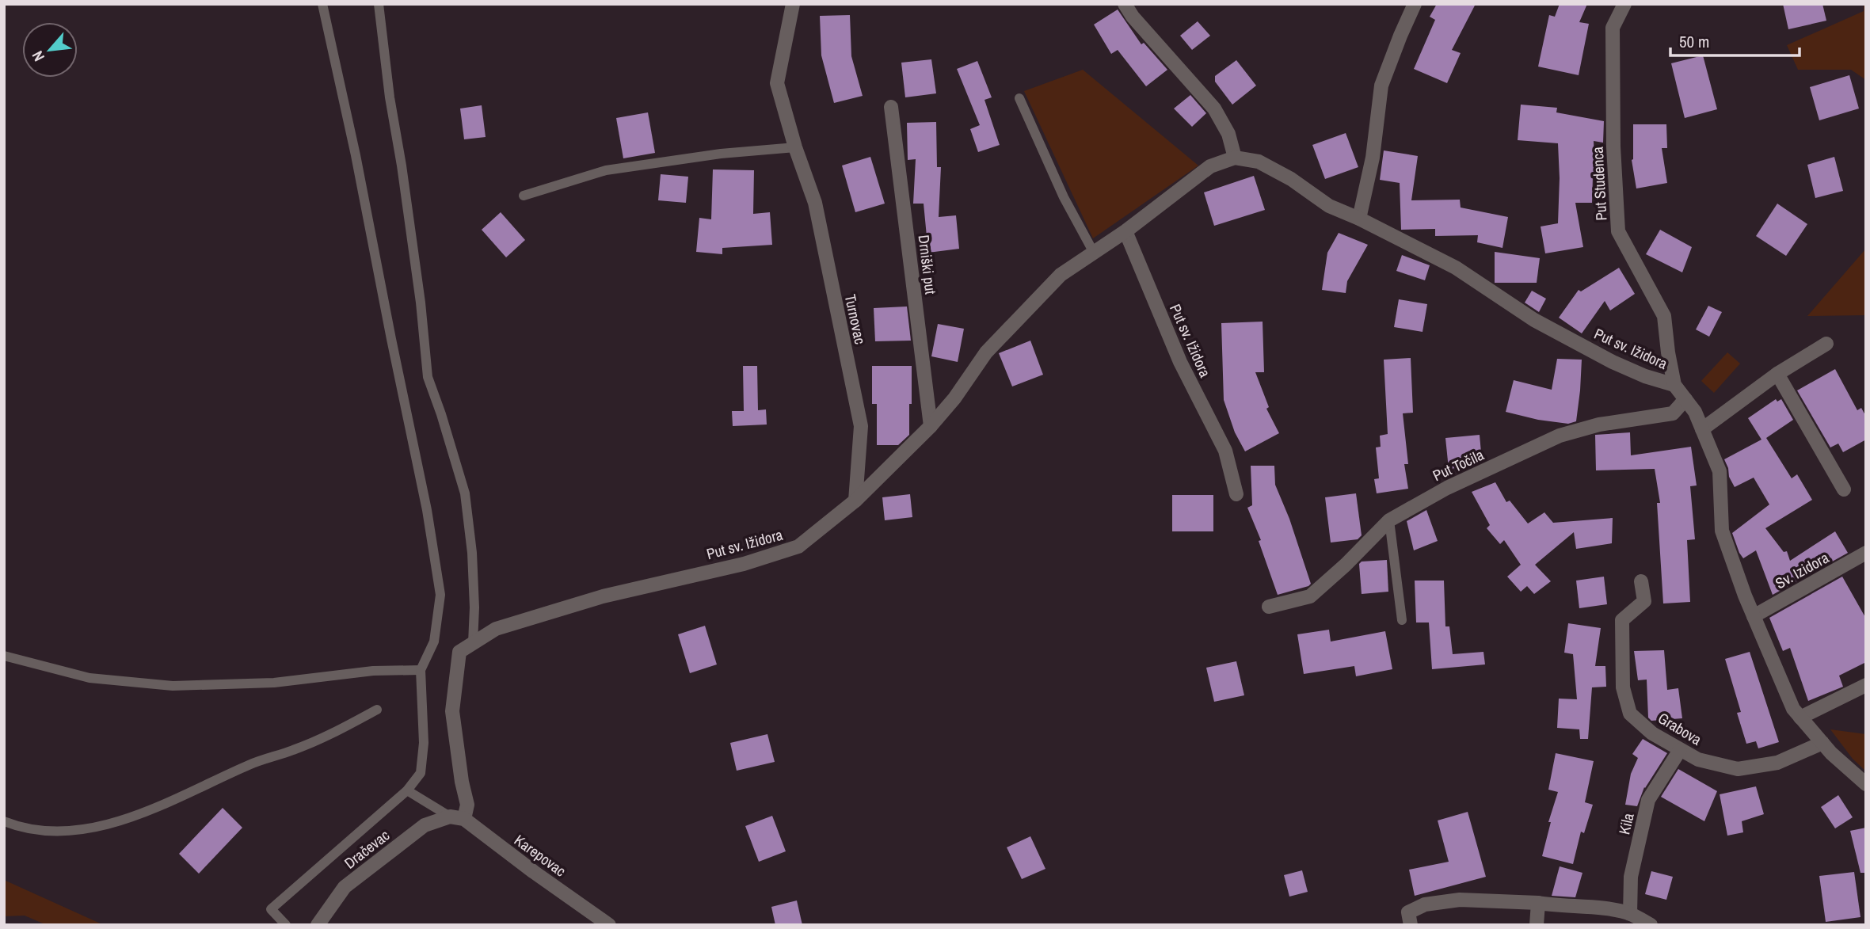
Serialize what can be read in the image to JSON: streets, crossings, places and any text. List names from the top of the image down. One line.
{"streets":{"street":["Put Studenca","Drniški put","Turnovac","Put sv. Ižidora","Put Točila","Sv. Izidora","Grabova","Kila","Dračevac","Karepovac"]},"crossings":[["Put Studenca","Put sv. Ižidora"],["Drniški put","Put sv. Ižidora"],["Turnovac","Put sv. Ižidora"],["Put sv. Ižidora","Put Točila"],["Put sv. Ižidora","Sv. Izidora"],["Put sv. Ižidora","Grabova"],["Put sv. Ižidora","Dračevac"],["Put sv. Ižidora","Karepovac"],["Grabova","Kila"],["Dračevac","Karepovac"]],"scale_bar":"50 m","north":"bottom left"}
